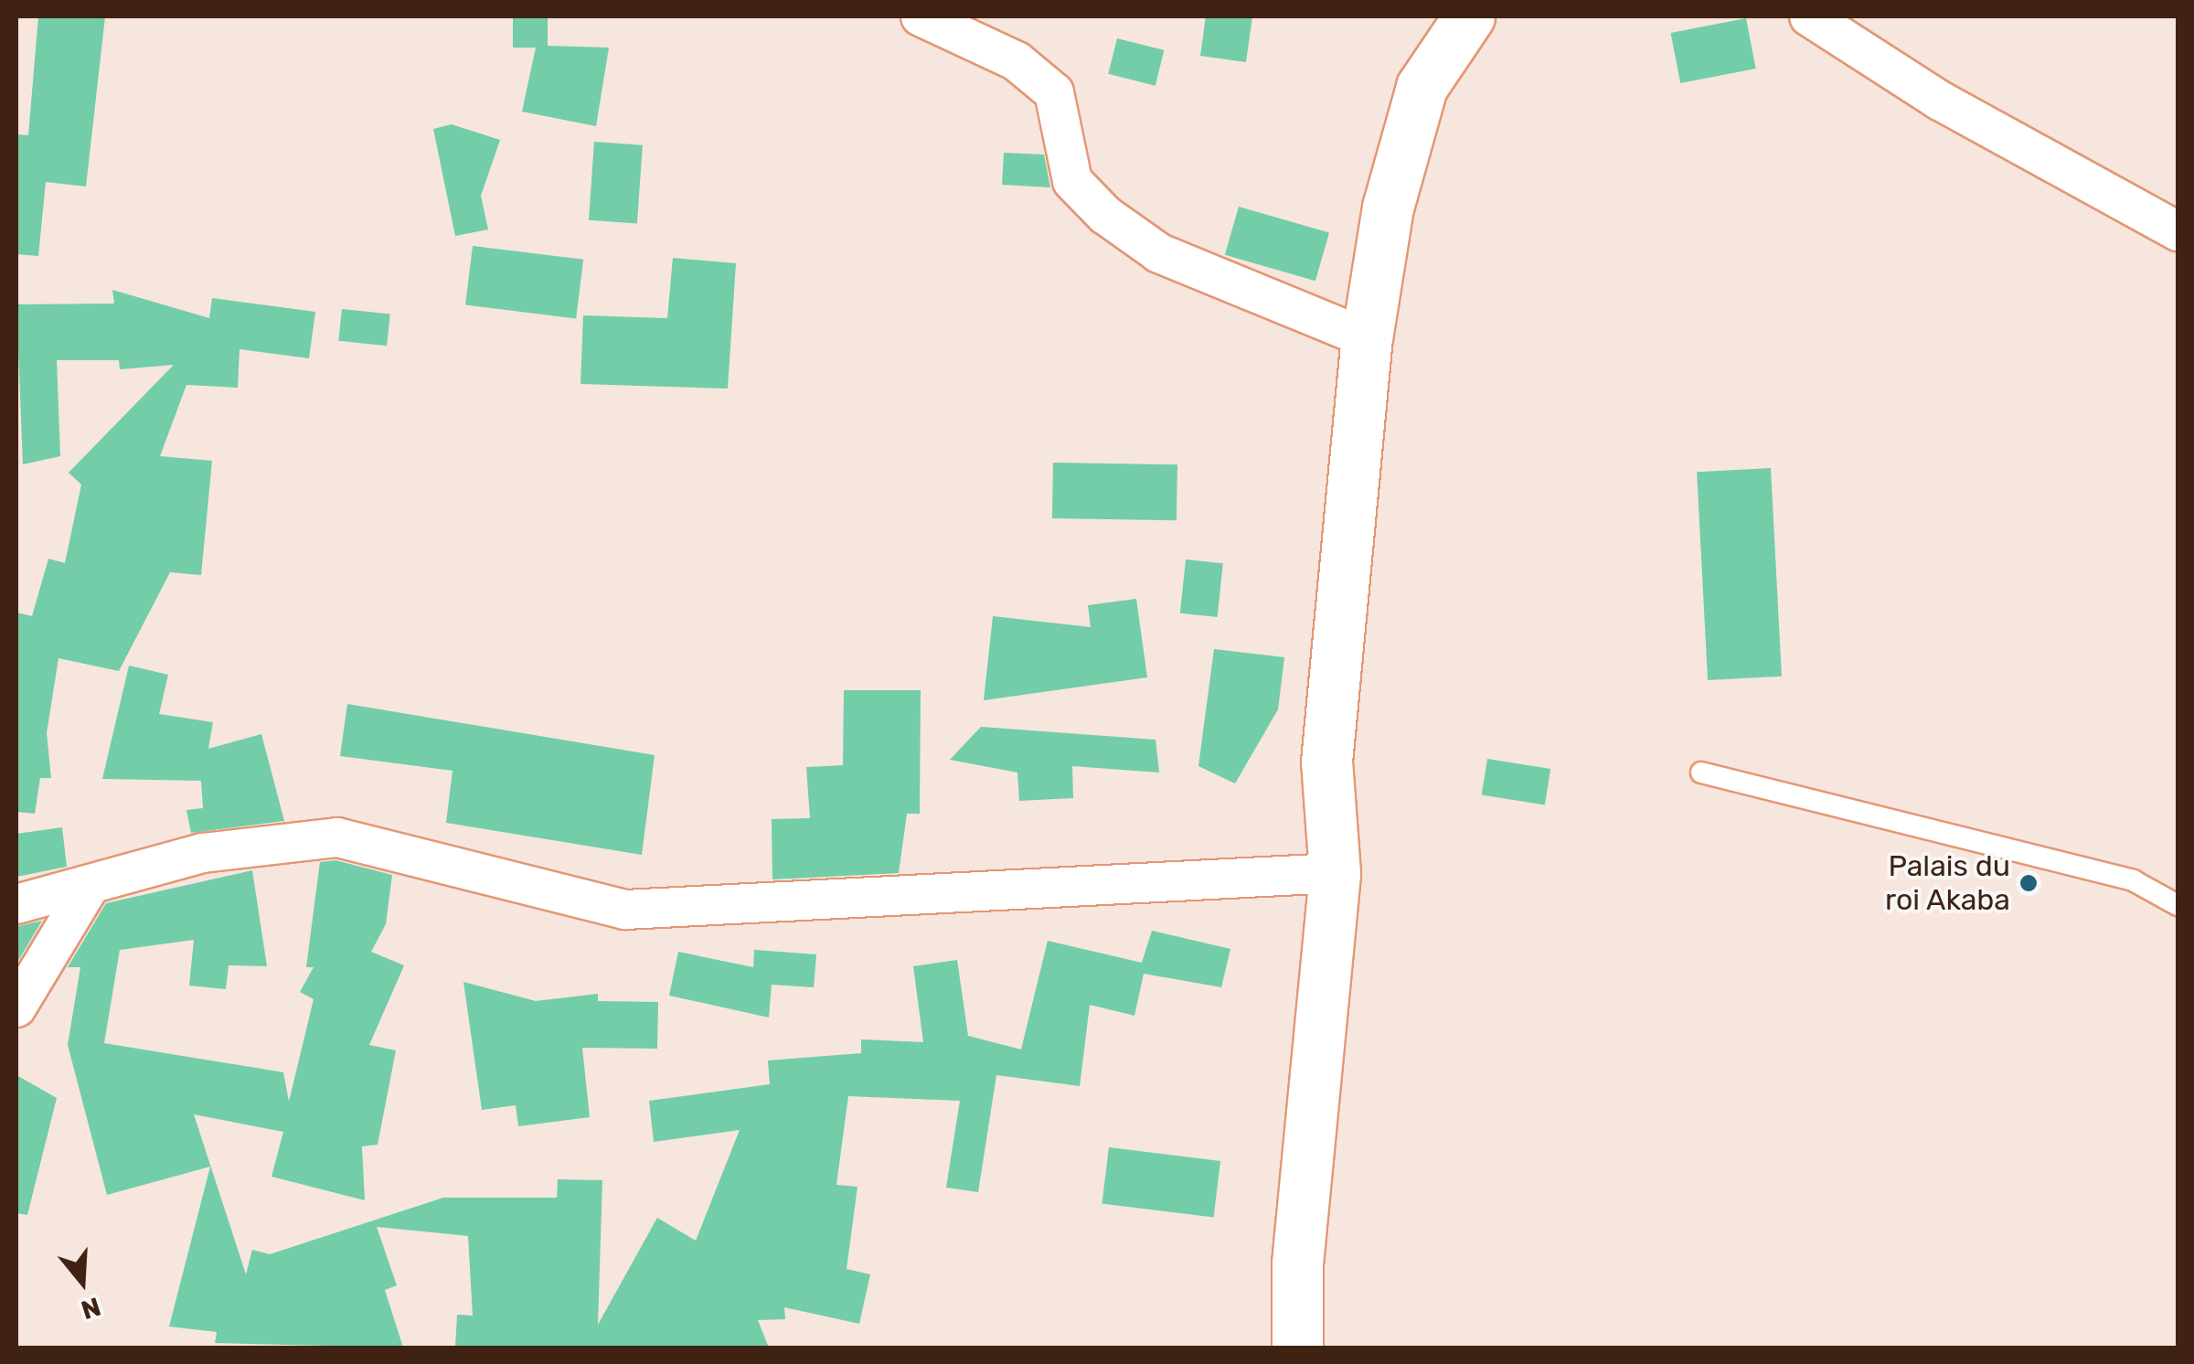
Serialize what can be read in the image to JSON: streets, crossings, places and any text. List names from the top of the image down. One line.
{"places":["Palais du roi Akaba"],"north":"bottom"}
